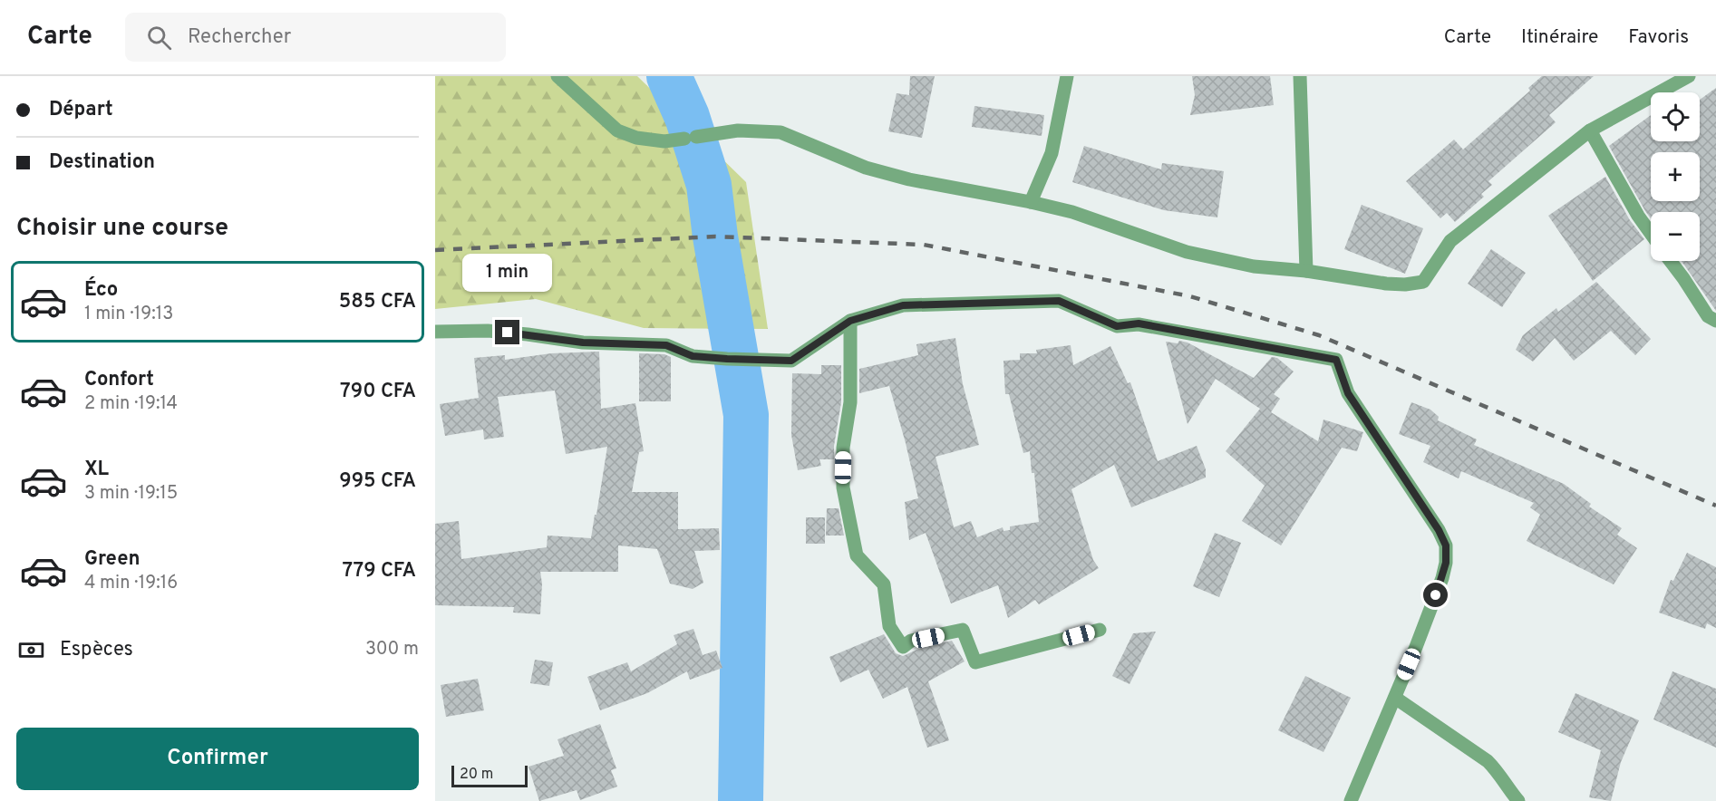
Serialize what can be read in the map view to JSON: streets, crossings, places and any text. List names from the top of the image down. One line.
{"scale_bar":"20 m","page":{"header":"Carte","search":"Rechercher","nav":["Carte","Itinéraire","Favoris"],"banner":["Départ","Destination"],"map_buttons":["+","−"],"heading":"Choisir une course","bubble":"1 min","list":[{"name":"Éco","note":"1 min · 19:13","value":"585 CFA"},{"name":"Confort","note":"2 min · 19:14","value":"790 CFA"},{"name":"XL","note":"3 min · 19:15","value":"995 CFA"},{"name":"Green","note":"4 min · 19:16","value":"779 CFA"}],"pay":["Espèces","300 m"],"buttons":"Confirmer","scale":"20 m"}}
